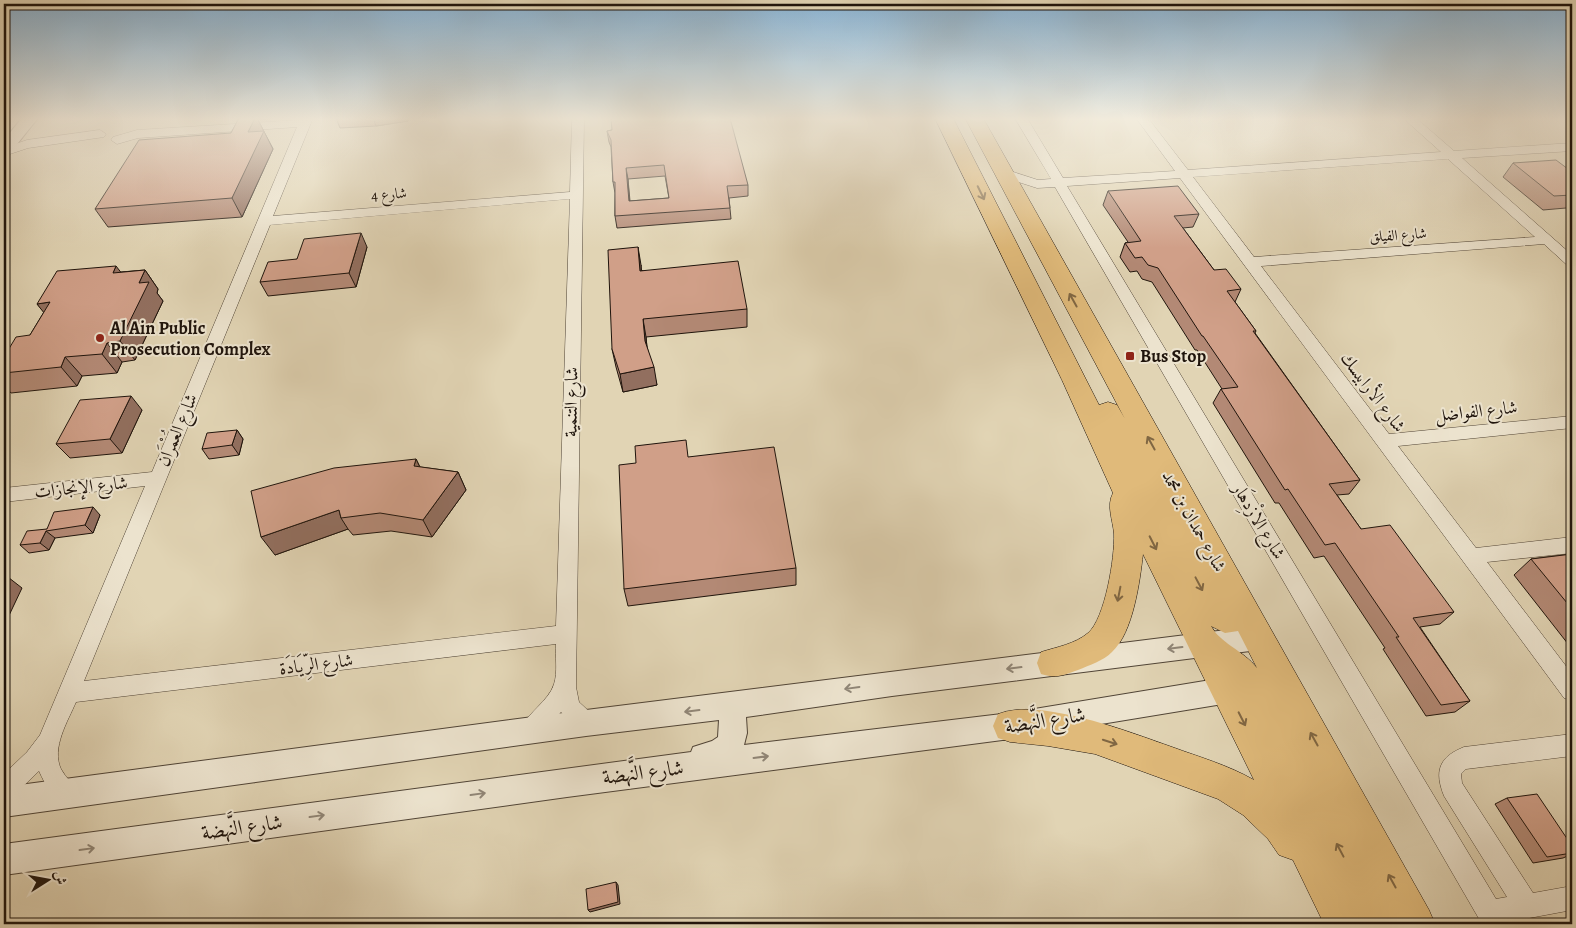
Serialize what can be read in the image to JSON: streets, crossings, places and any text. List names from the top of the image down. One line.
{"streets":{"main road":["شارع حمدان بن محمد"],"street":["شارع 4","شارع الفيلق","شارع الأرابيسك","شارع التنمية","شارع الفواضل","شارع العُمْرَان","شارع الإنجازات","شارع الازْدِهَار","شارع الرِّيَادَة","شارع النَّهضة"]},"crossings":[["شارع 4","شارع التنمية"],["شارع 4","شارع العُمْرَان"],["شارع الفيلق","شارع الأرابيسك"],["شارع الأرابيسك","شارع الفواضل"],["شارع التنمية","شارع الرِّيَادَة"],["شارع العُمْرَان","شارع الإنجازات"],["شارع العُمْرَان","شارع الرِّيَادَة"],["شارع حمدان بن محمد","شارع النَّهضة"]],"places":{"other":["Al Ain Public Prosecution Complex"],"transit":["Bus Stop"]},"north":"right"}
